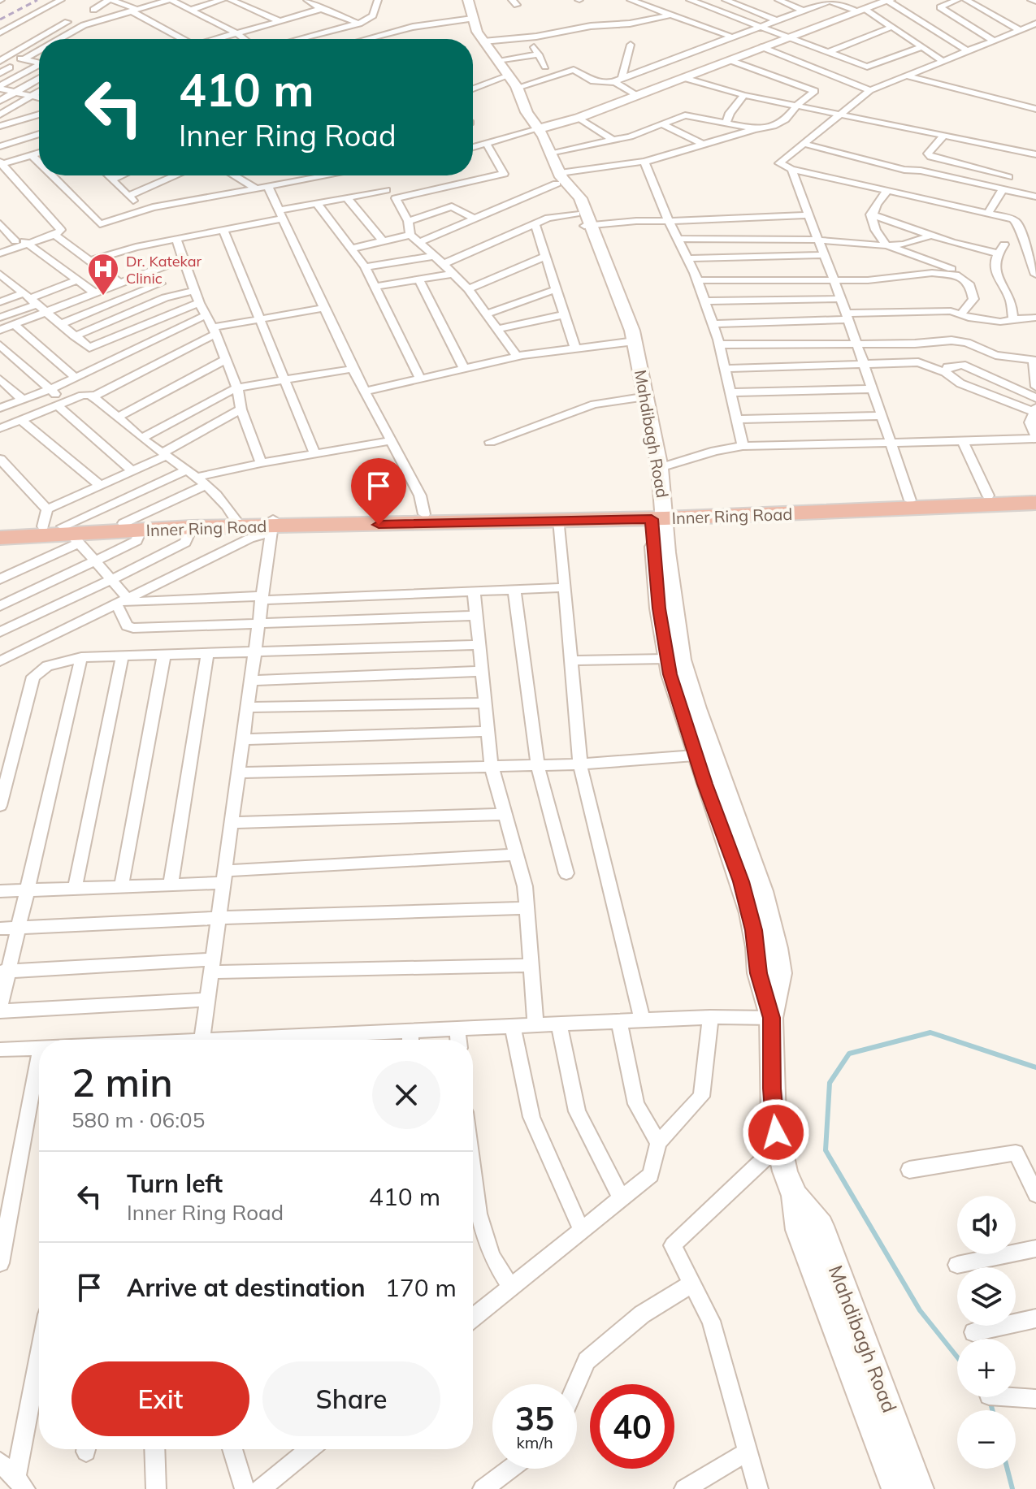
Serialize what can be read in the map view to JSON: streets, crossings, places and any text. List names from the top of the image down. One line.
{"streets":{"highway":["Inner Ring Road"],"street":["Mahdibagh Road"]},"crossings":[["Mahdibagh Road","Inner Ring Road"]],"places":{"hospital":["Dr. Katekar Clinic"]},"page":{"turn":["410 m","Inner Ring Road"],"heading":["2 min","580 m · 06:05"],"list":[{"name":"Turn left","note":"Inner Ring Road","value":"410 m"},{"name":"Arrive at destination","value":"170 m"}],"map_buttons":["+","−"],"buttons":["Exit","Share"],"speed":"35 km/h","limit":"40"}}
